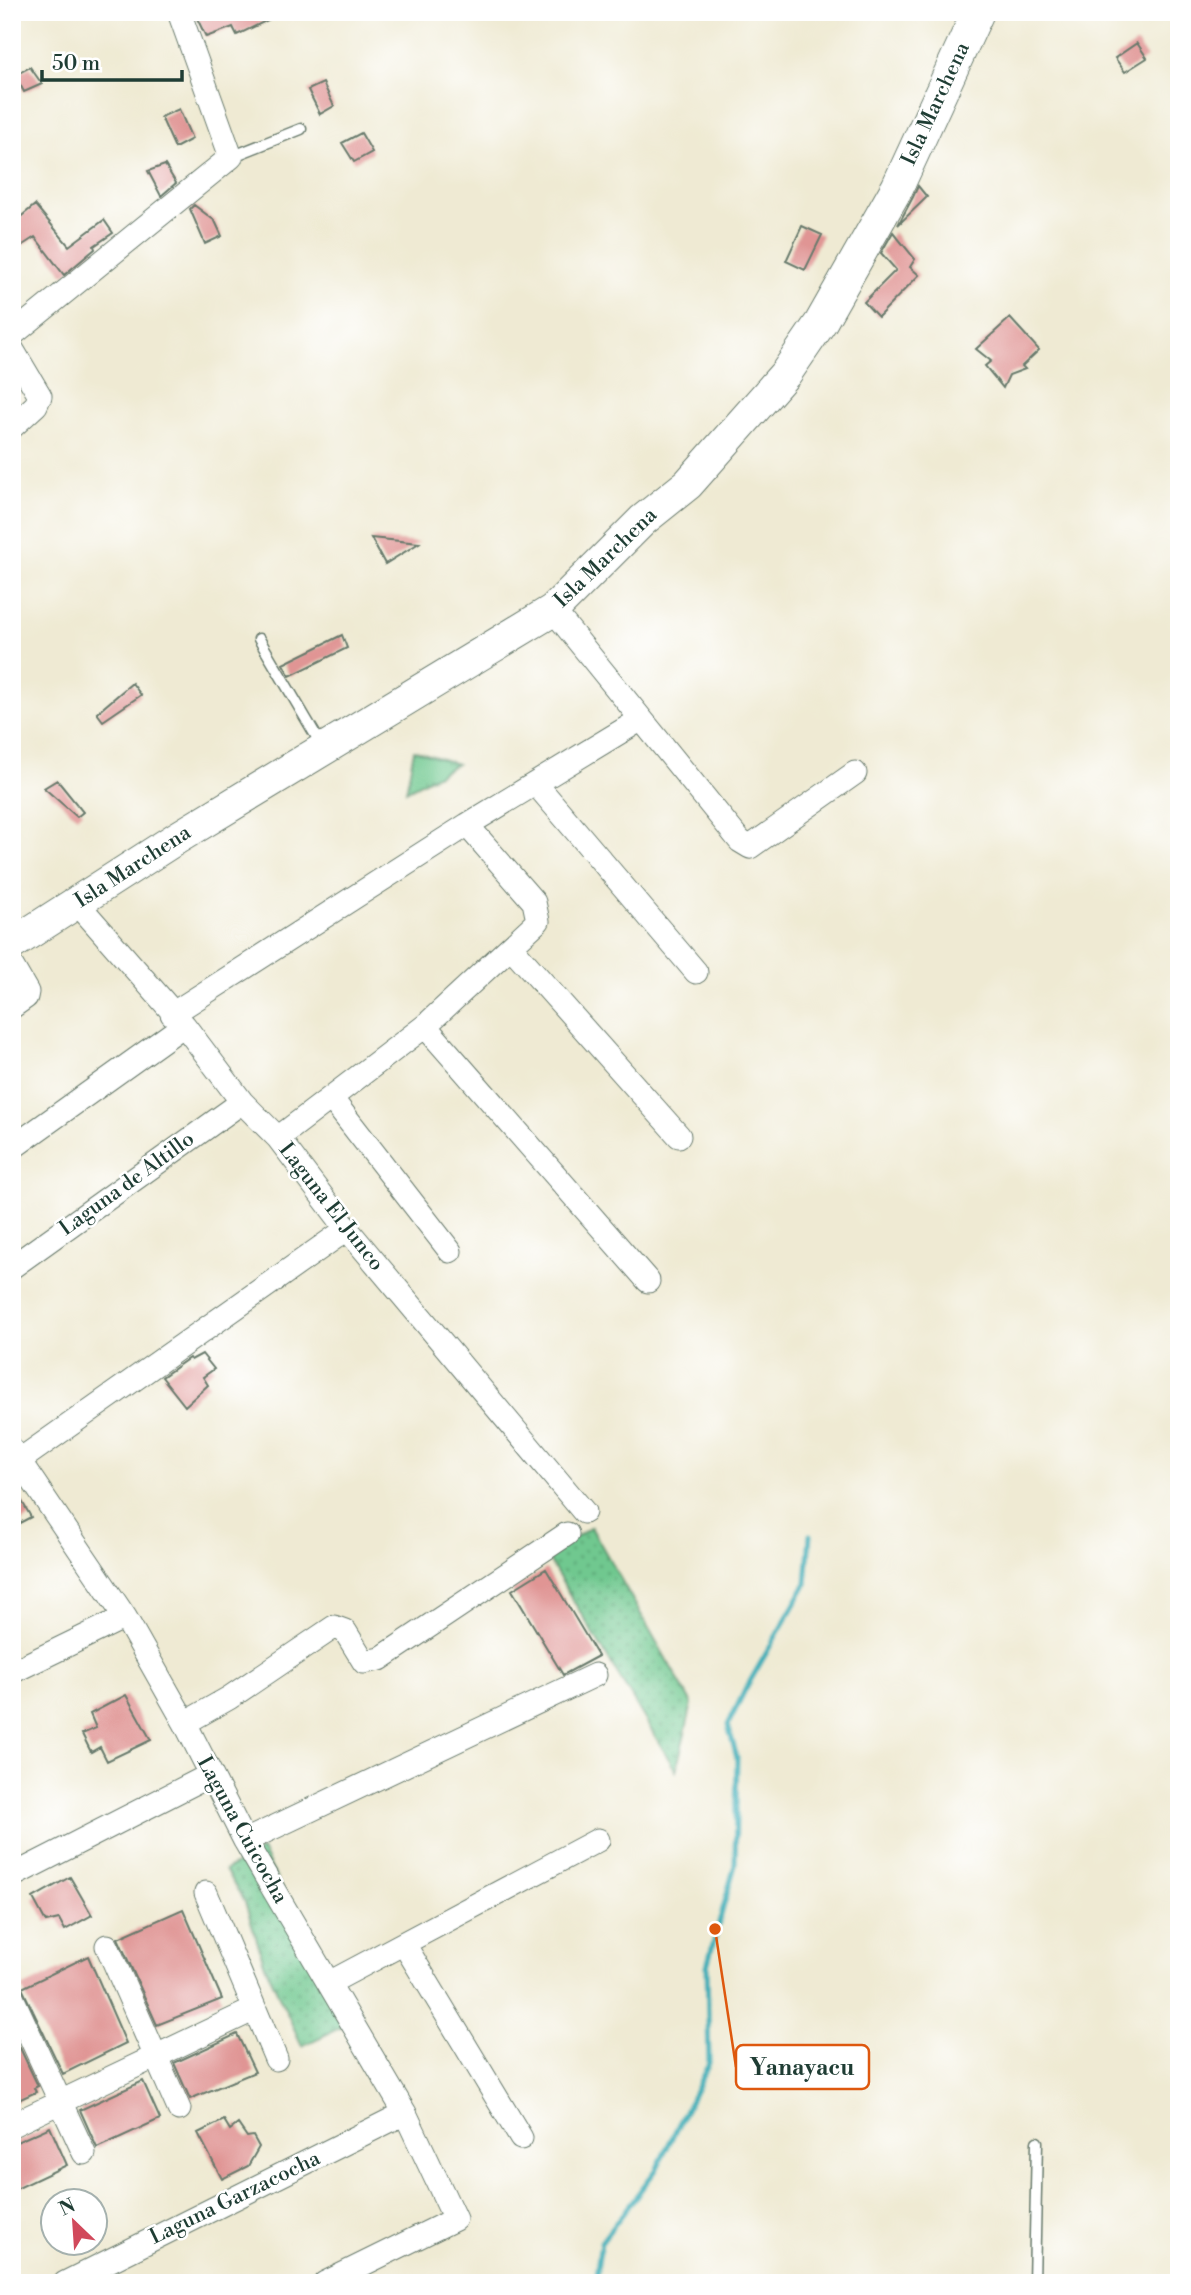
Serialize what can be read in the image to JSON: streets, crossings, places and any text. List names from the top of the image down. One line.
{"streets":{"street":["Isla Marchena","Laguna de Altillo","Laguna El Junco","Laguna Cuicocha","Laguna Garzacocha"]},"crossings":[["Isla Marchena","Laguna El Junco"],["Laguna de Altillo","Laguna El Junco"],["Laguna Cuicocha","Laguna Garzacocha"]],"places":["Yanayacu"],"scale_bar":"50 m","north":"top left"}
